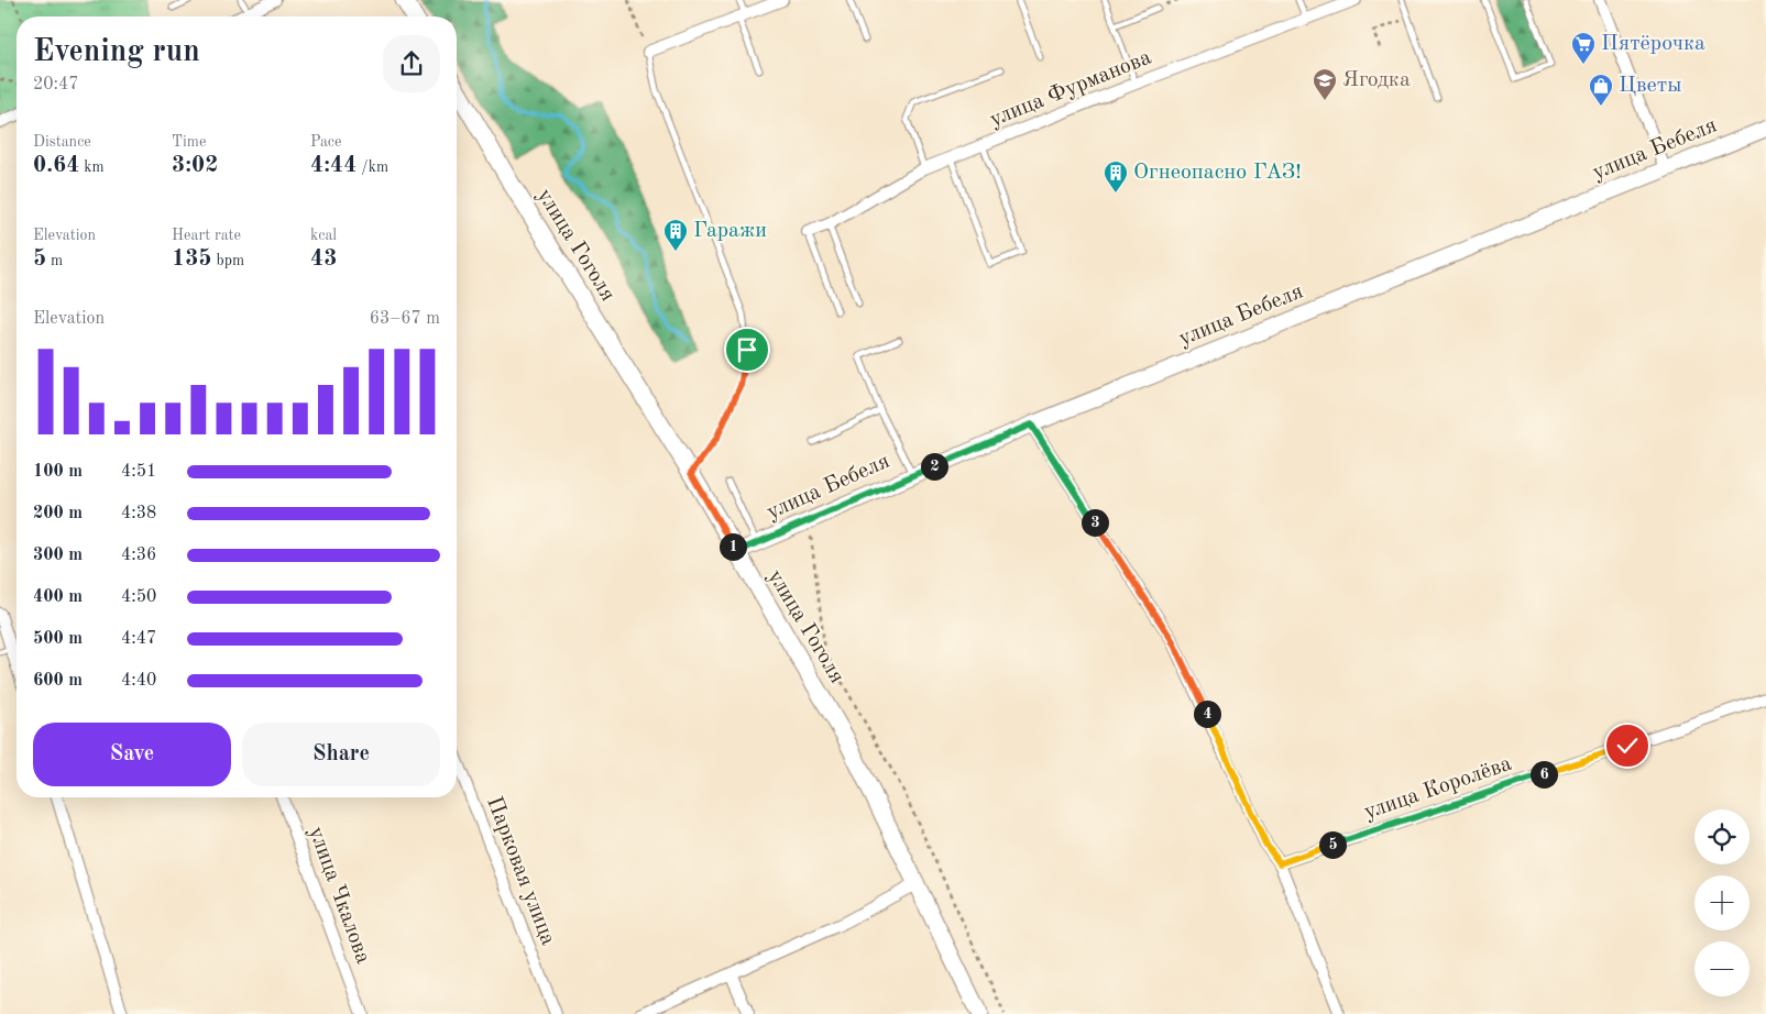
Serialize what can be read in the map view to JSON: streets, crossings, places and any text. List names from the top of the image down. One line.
{"streets":{"main road":["улица Гоголя"],"street":["улица Фурманова","улица Бебеля","улица Королёва","Парковая улица","улица Чкалова"]},"crossings":[["улица Бебеля","улица Гоголя"]],"places":{"supermarket":["Пятёрочка"],"school or university":["Ягодка"],"shop":["Цветы"],"building":["Огнеопасно ГАЗ!","Гаражи"]},"page":{"heading":["Evening run","20:47"],"stats":[["Distance","0.64 km"],["Time","3:02"],["Pace","4:44 /km"],["Elevation","5 m"],["Heart rate","135 bpm"],["kcal","43"]],"chart":["Elevation","63–67 m"],"list":[{"name":"100 m","note":"4:51"},{"name":"200 m","note":"4:38"},{"name":"300 m","note":"4:36"},{"name":"400 m","note":"4:50"},{"name":"500 m","note":"4:47"},{"name":"600 m","note":"4:40"}],"pins":["2","3","1","4","6","5"],"buttons":["Save","Share"],"map_buttons":["+","−"]}}
